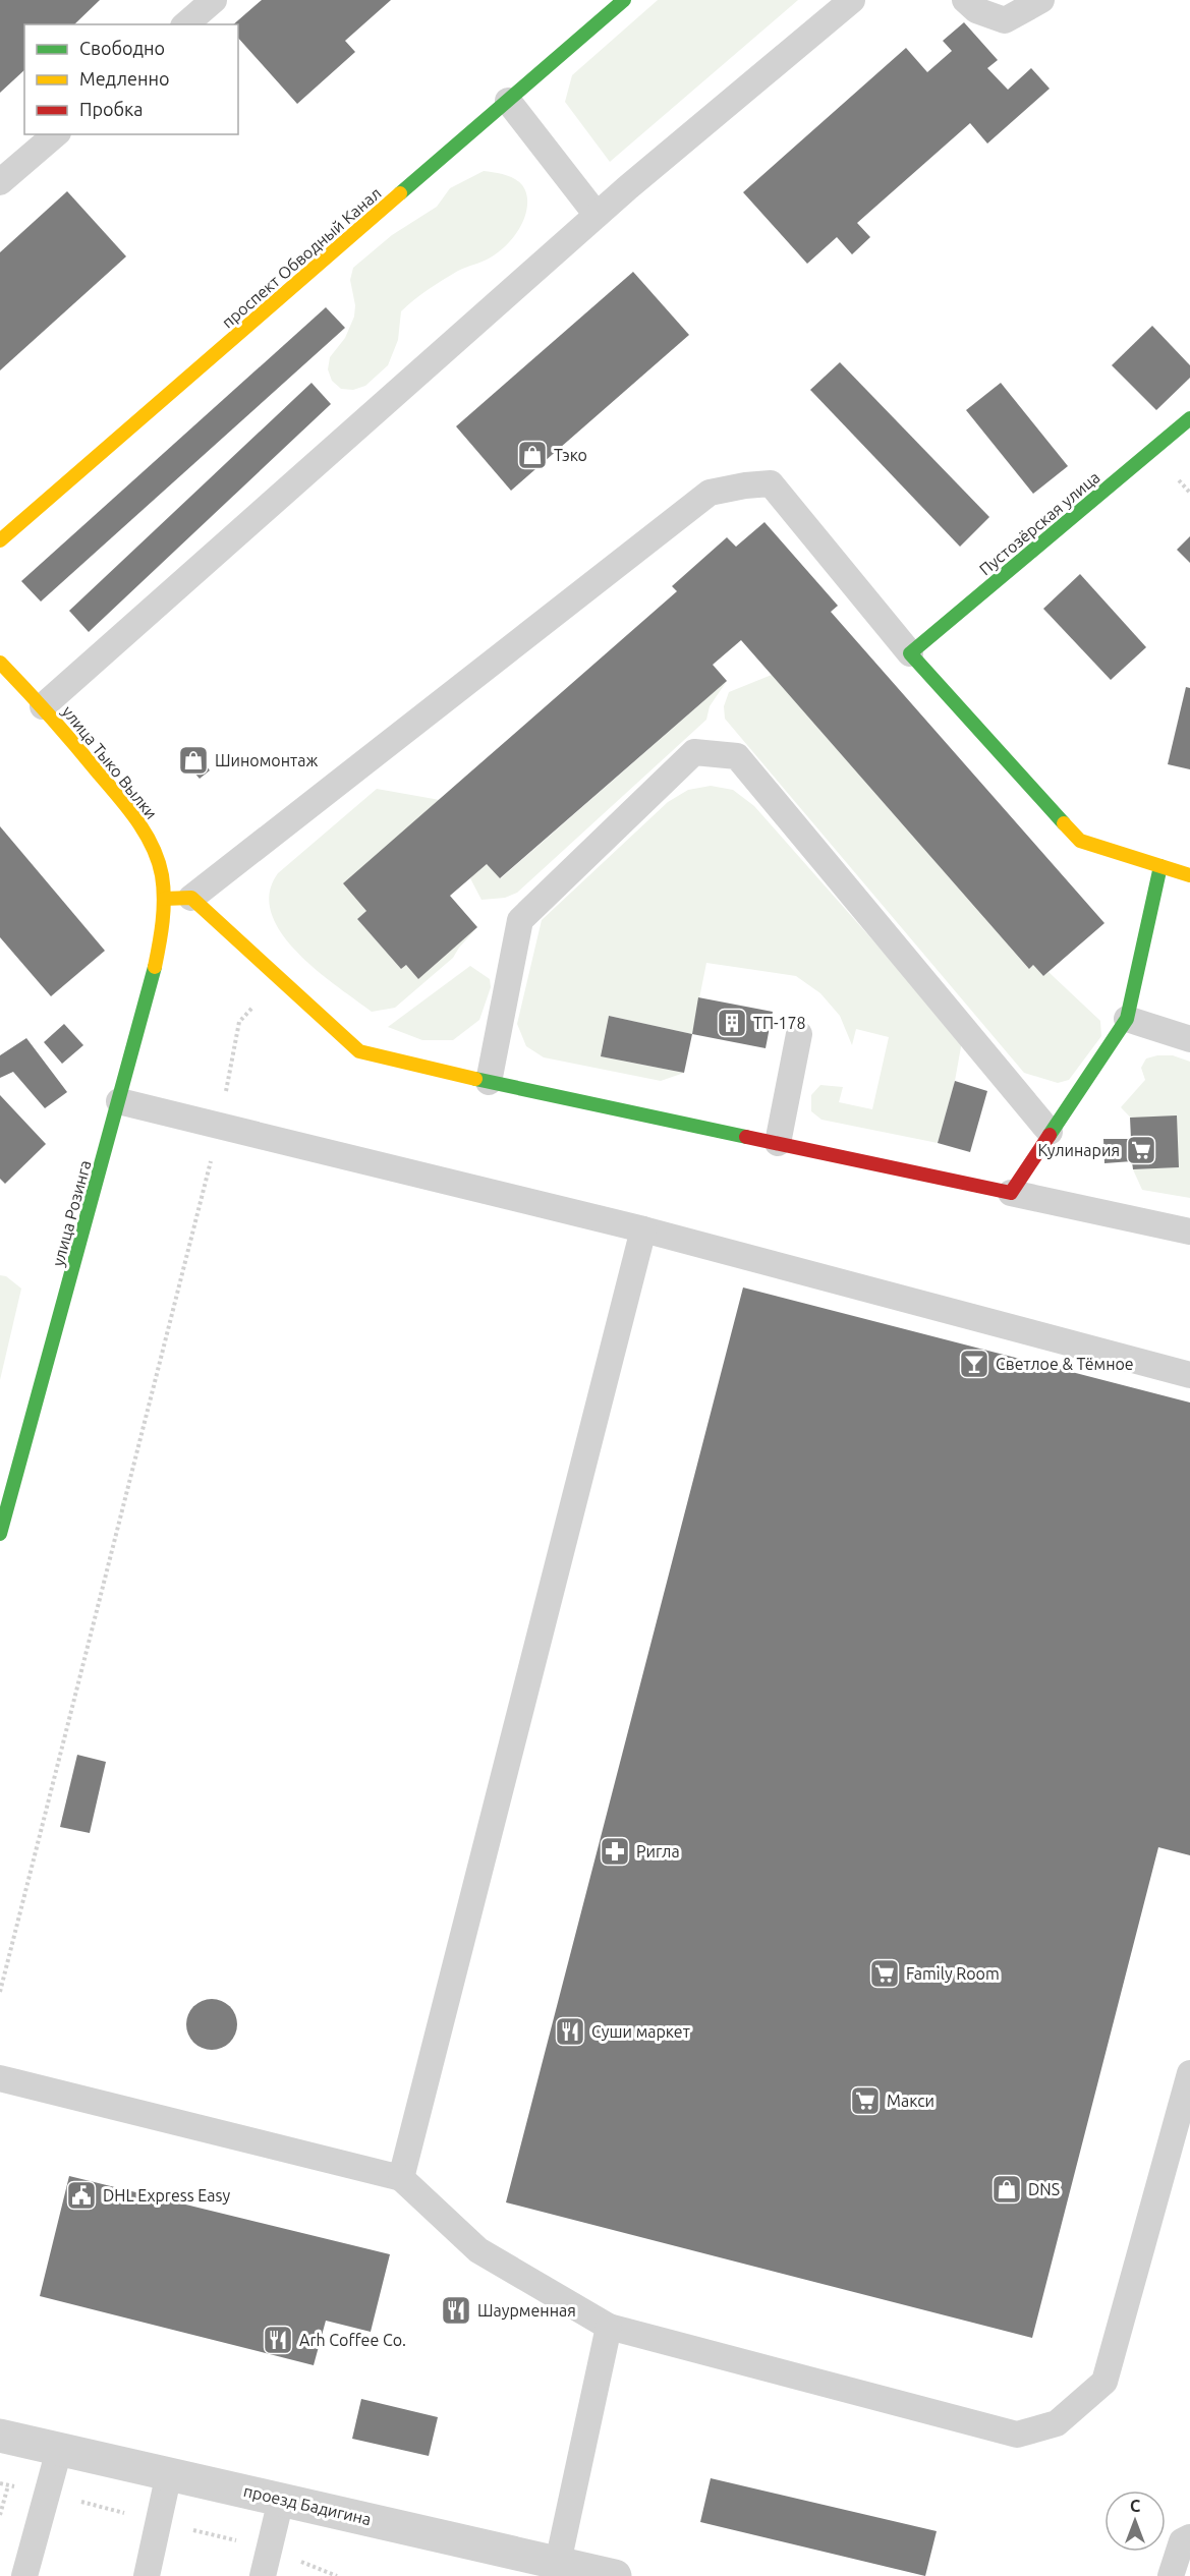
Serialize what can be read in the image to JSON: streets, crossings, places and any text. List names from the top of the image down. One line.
{"streets":{"street":["проспект Обводный Канал","Пустозёрская улица","улица Тыко Вылки","улица Розинга","проезд Бадигина"]},"crossings":[["улица Тыко Вылки","улица Розинга"]],"places":{"shop":["Тэко","Шиномонтаж","DNS"],"building":["ТП-178"],"supermarket":["Кулинария","Family Room","Макси"],"bar":["Светлое & Тёмное"],"pharmacy":["Ригла"],"restaurant":["Суши маркет","Шаурменная","Arh Coffee Co."],"public building":["DHL Express Easy"]},"legend":["Свободно","Медленно","Пробка"],"north":"top"}
